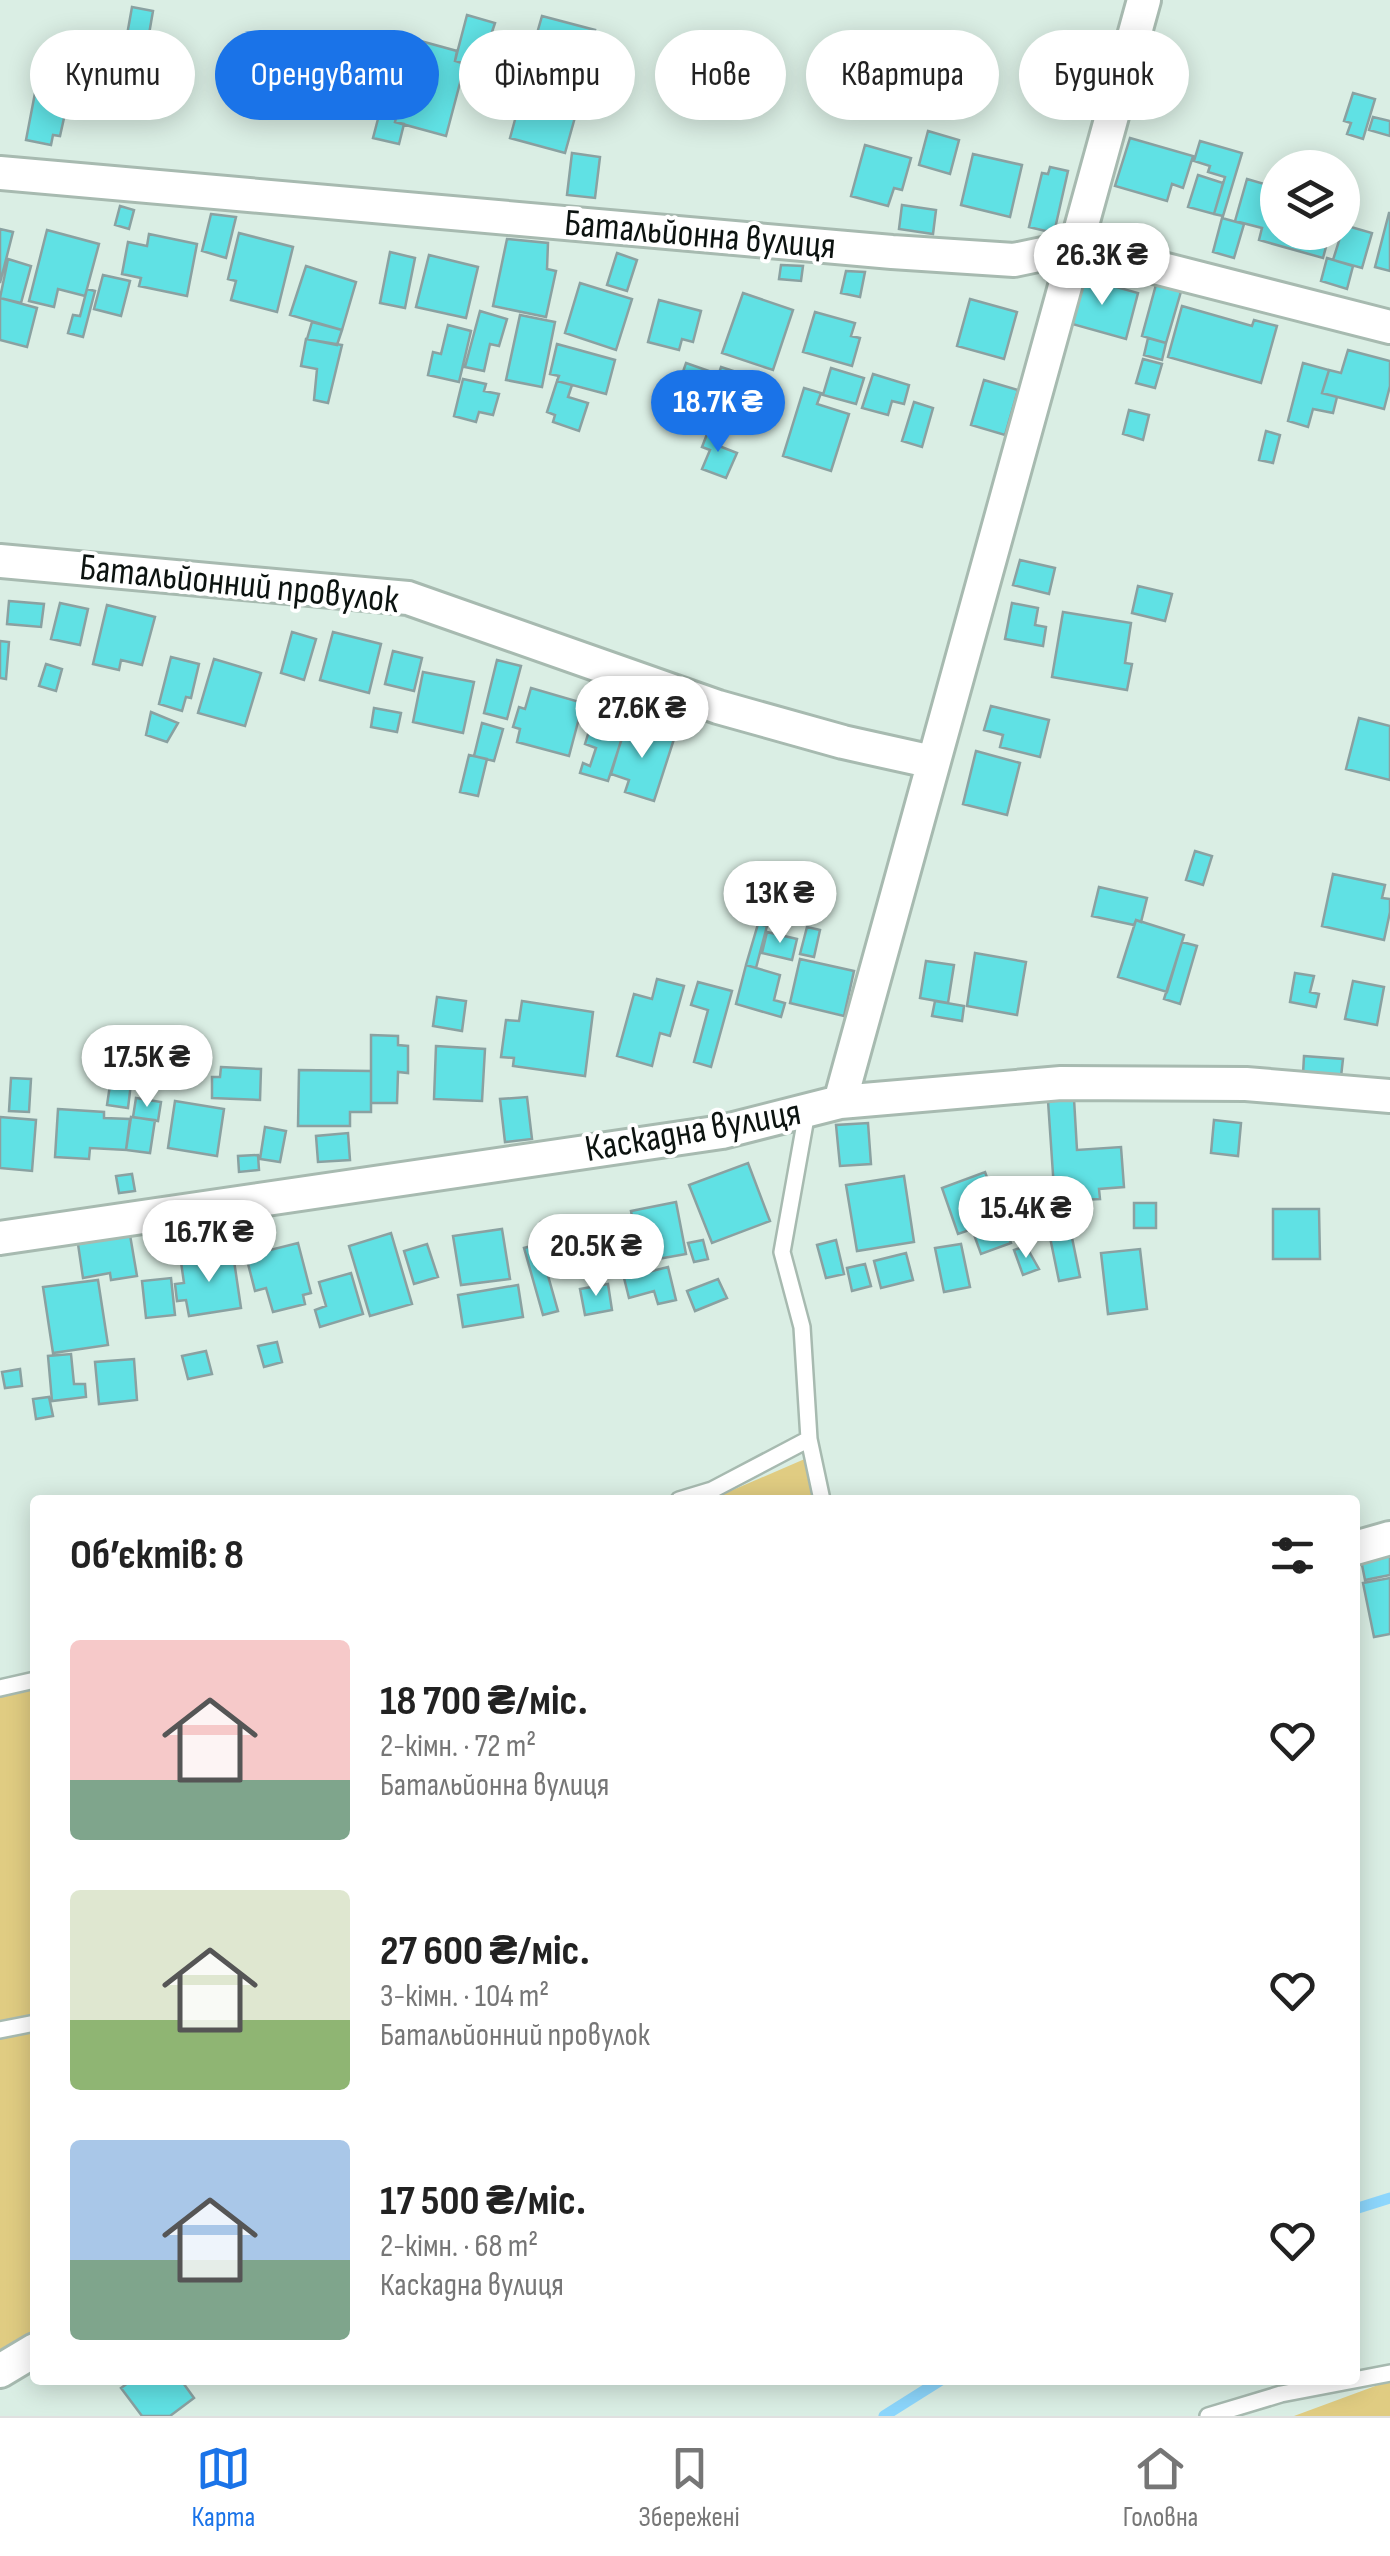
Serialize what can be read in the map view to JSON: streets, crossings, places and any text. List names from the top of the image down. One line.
{"streets":{"street":["Батальйонна вулиця","Батальйонний провулок","Каскадна вулиця"]},"page":{"chip":["Купити","Орендувати","Фільтри","Нове","Квартира","Будинок"],"price":["26.3K ₴","18.7K ₴","27.6K ₴","13K ₴","17.5K ₴","15.4K ₴","16.7K ₴","20.5K ₴"],"heading":"Об’єктів: 8","list":[{"name":"18 700 ₴/міс.","note":"2-кімн. · 72 m² · Батальйонна вулиця"},{"name":"27 600 ₴/міс.","note":"3-кімн. · 104 m² · Батальйонний провулок"},{"name":"17 500 ₴/міс.","note":"2-кімн. · 68 m² · Каскадна вулиця"}],"tabs":["Карта","Збережені","Головна"]}}
